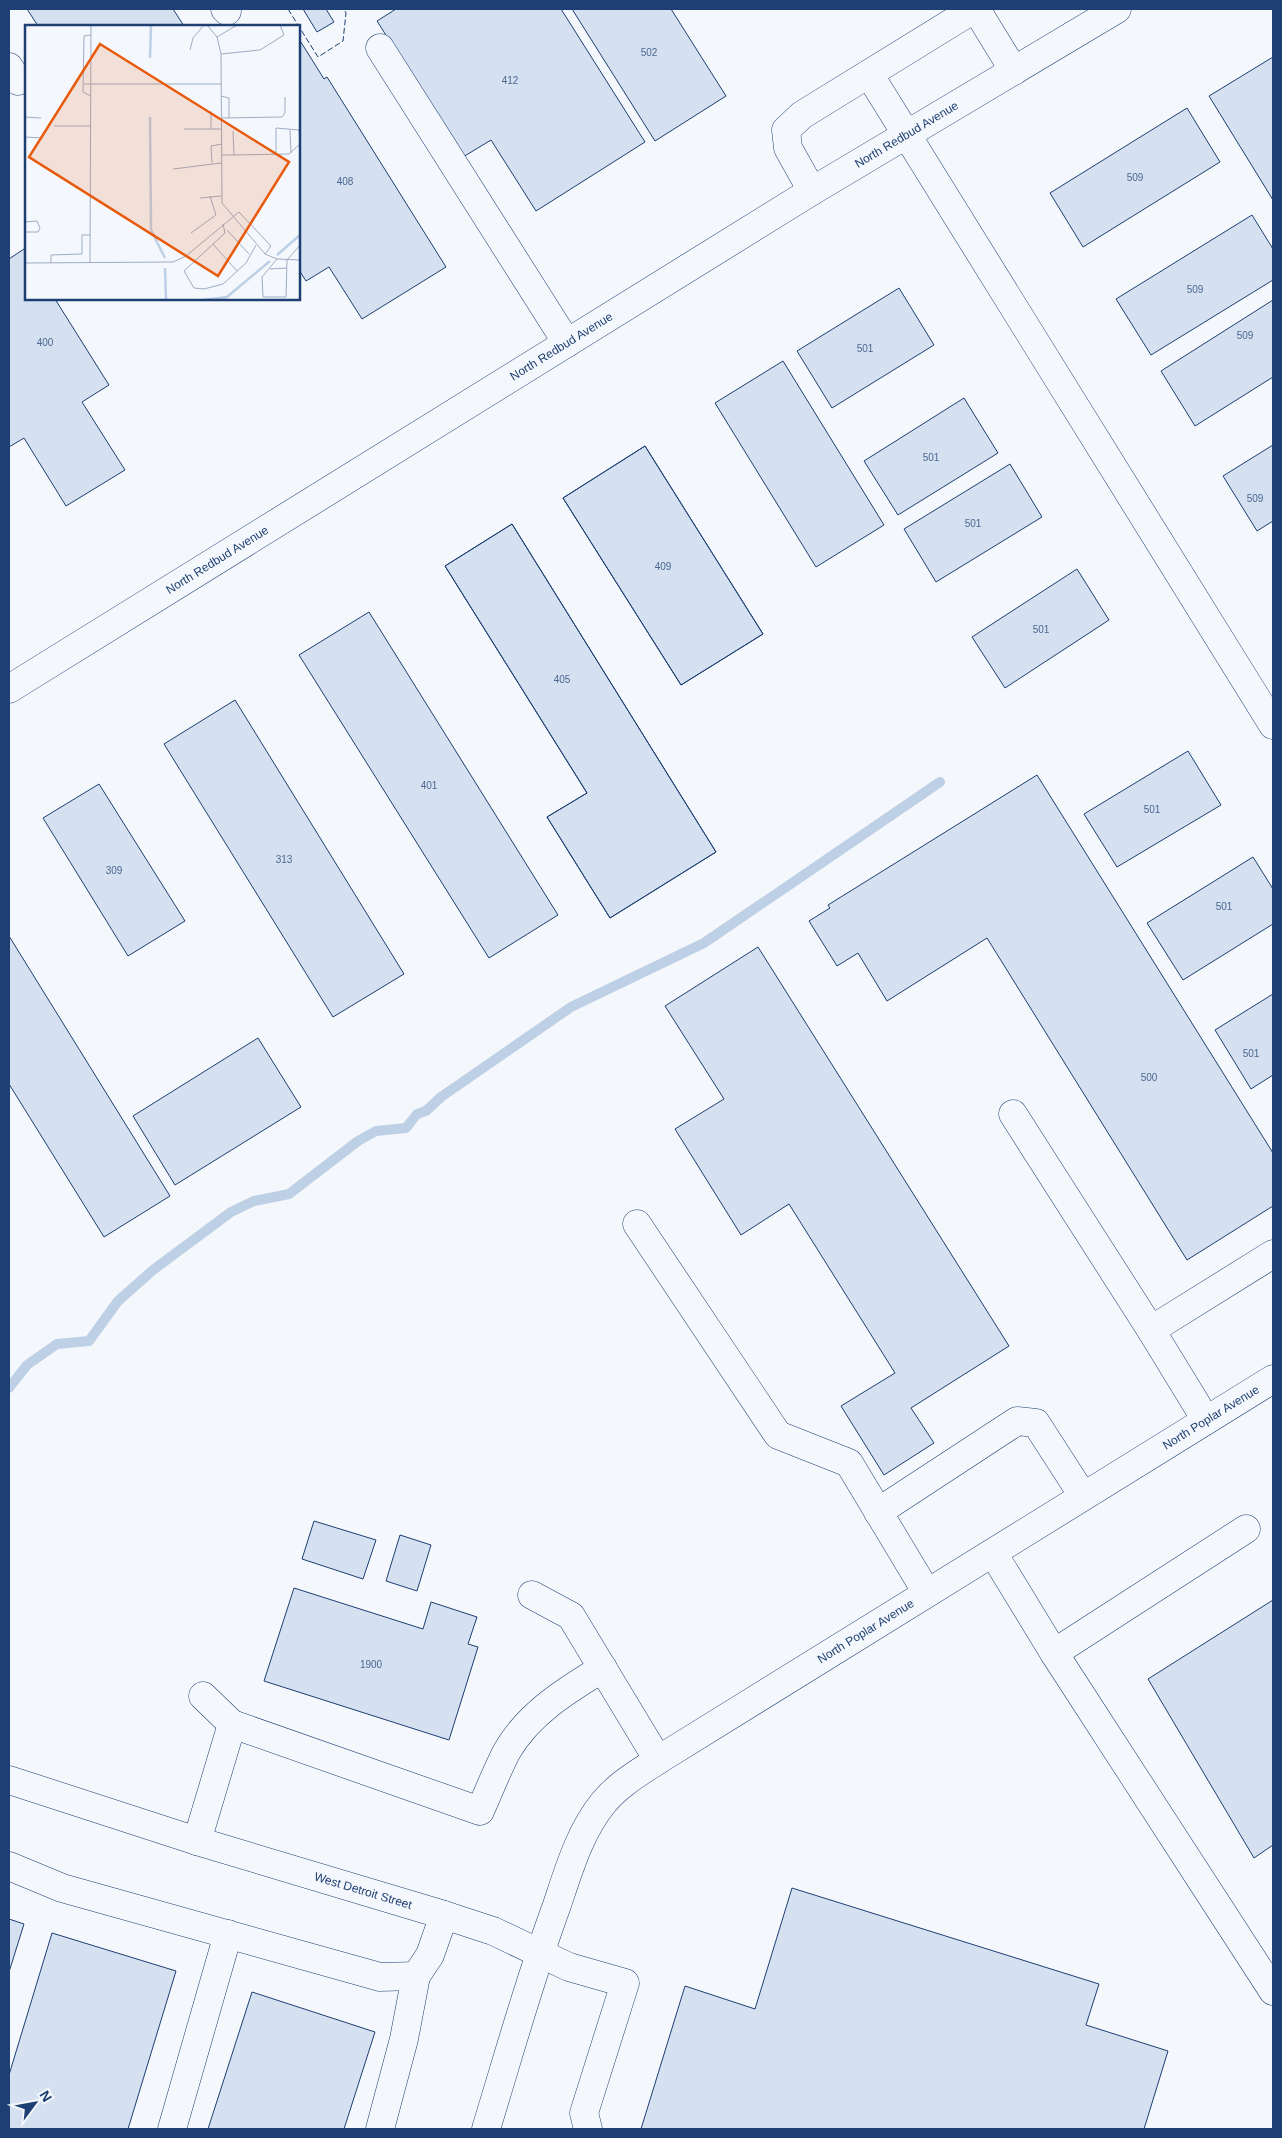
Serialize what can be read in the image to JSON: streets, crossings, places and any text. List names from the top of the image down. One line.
{"streets":{"street":["North Redbud Avenue","North Poplar Avenue","West Detroit Street"]},"crossings":[["North Poplar Avenue","West Detroit Street"]],"house_numbers":["502","412","509","408","509","509","400","501","501","509","501","409","501","405","401","501","313","309","501","501","500","1900"],"north":"top right"}
